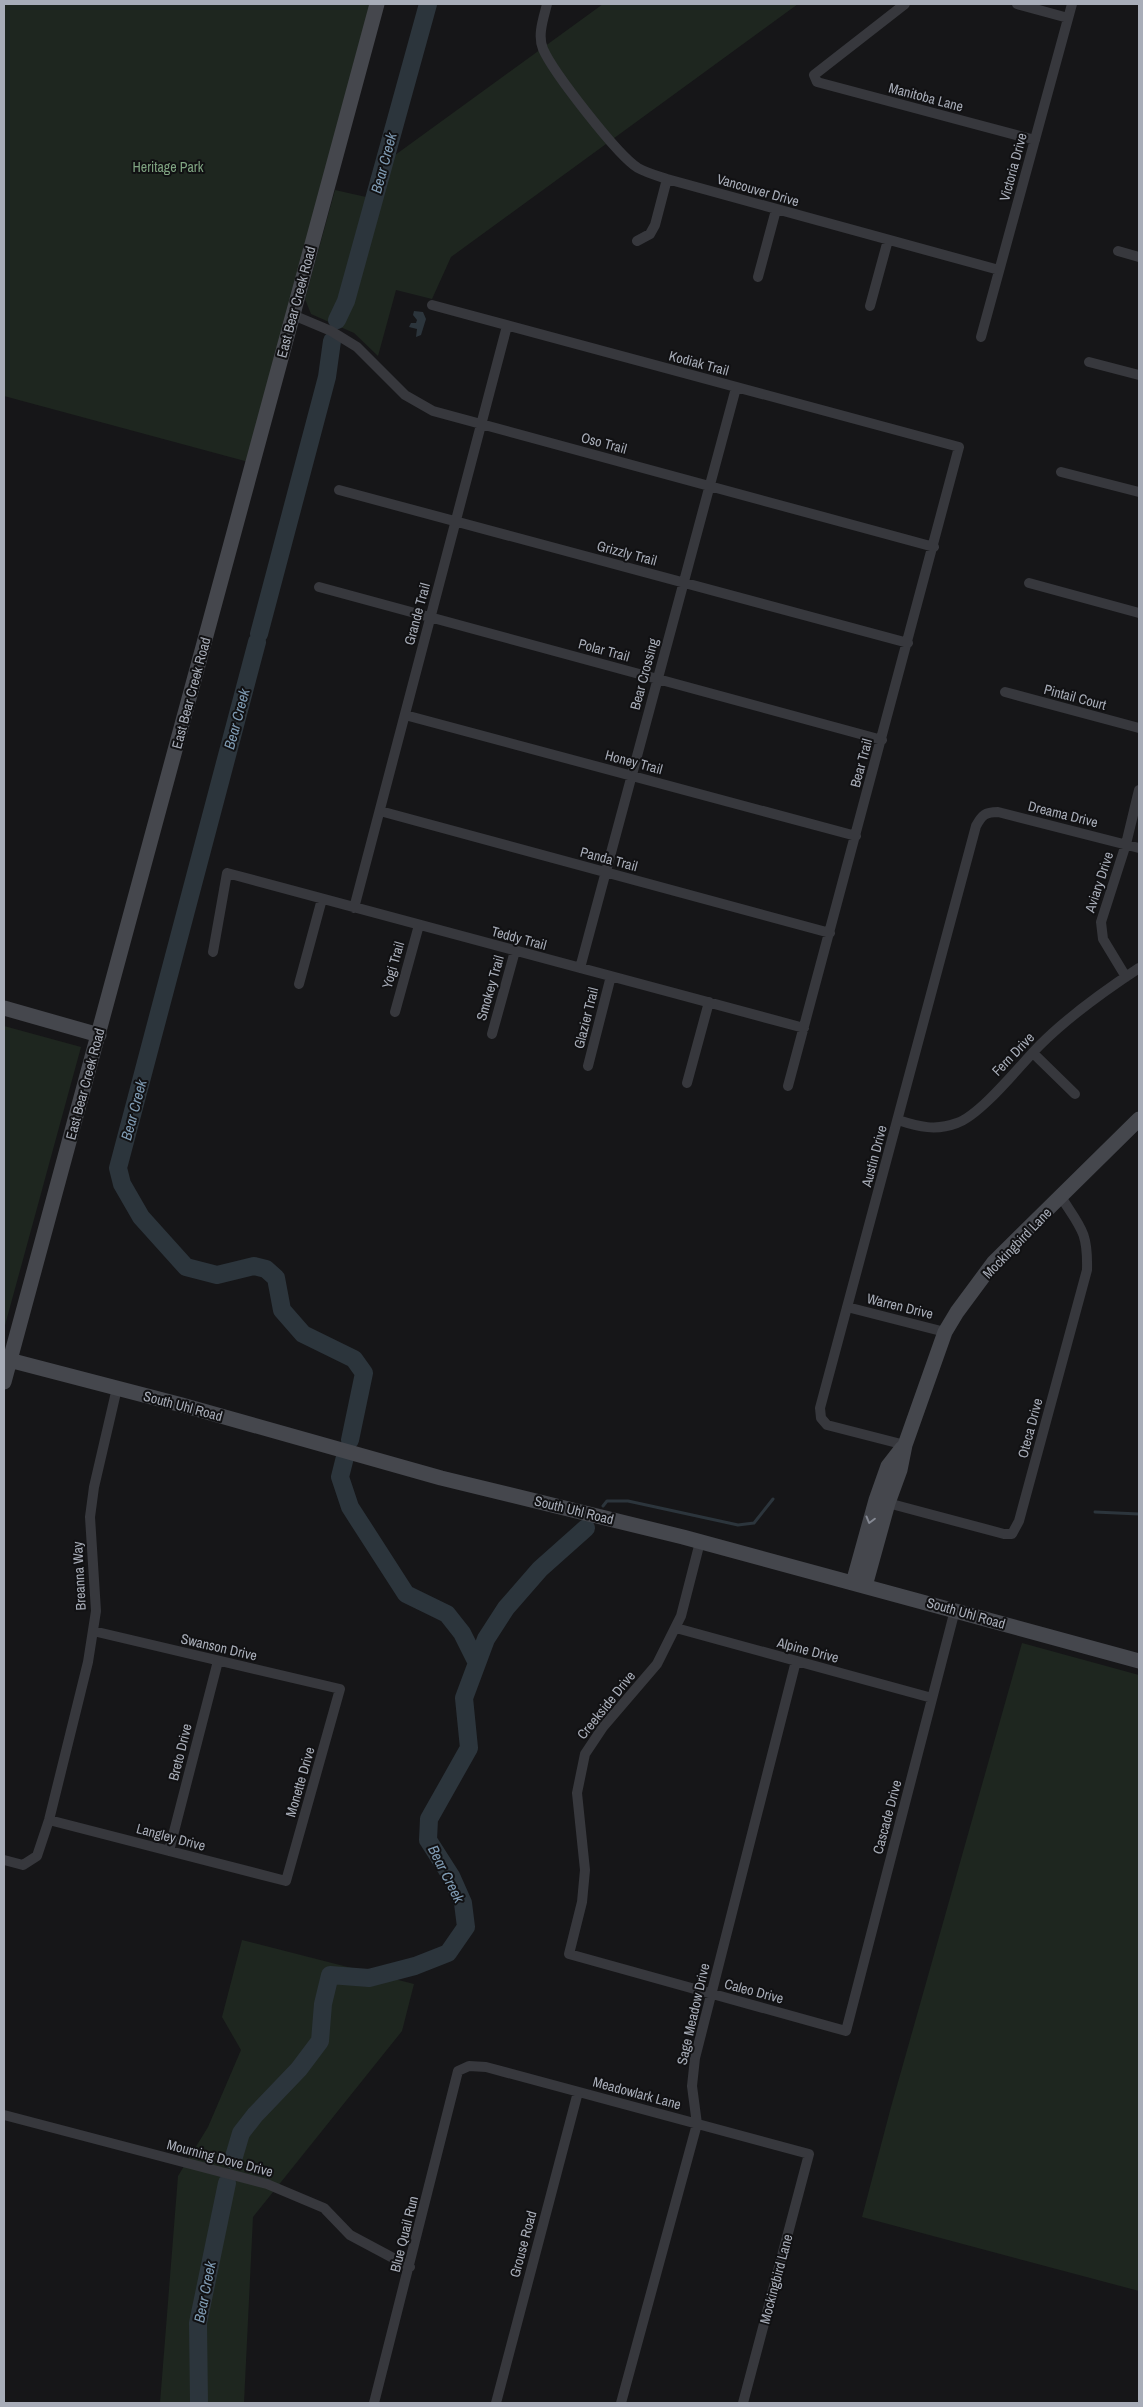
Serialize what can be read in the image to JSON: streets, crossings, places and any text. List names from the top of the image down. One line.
{"streets":{"main road":["East Bear Creek Road","Mockingbird Lane","South Uhl Road"],"street":["Manitoba Lane","Victoria Drive","Vancouver Drive","Kodiak Trail","Oso Trail","Grizzly Trail","Grande Trail","Polar Trail","Bear Crossing","Pintail Court","Honey Trail","Bear Trail","Dreama Drive","Panda Trail","Aviary Drive","Teddy Trail","Yogi Trail","Smokey Trail","Glazier Trail","Fern Drive","Austin Drive","Warren Drive","Oteca Drive","Breanna Way","Swanson Drive","Alpine Drive","Creekside Drive","Breto Drive","Monette Drive","Cascade Drive","Langley Drive","Caleo Drive","Sage Meadow Drive","Meadowlark Lane","Mourning Dove Drive","Blue Quail Run","Grouse Road"]},"crossings":[["Manitoba Lane","Victoria Drive"],["Victoria Drive","Vancouver Drive"],["East Bear Creek Road","Oso Trail"],["East Bear Creek Road","South Uhl Road"],["Kodiak Trail","Grande Trail"],["Kodiak Trail","Bear Crossing"],["Kodiak Trail","Bear Trail"],["Oso Trail","Grande Trail"],["Oso Trail","Bear Crossing"],["Oso Trail","Bear Trail"],["Grizzly Trail","Grande Trail"],["Grizzly Trail","Bear Crossing"],["Grizzly Trail","Bear Trail"],["Grande Trail","Polar Trail"],["Grande Trail","Honey Trail"],["Grande Trail","Panda Trail"],["Grande Trail","Teddy Trail"],["Polar Trail","Bear Crossing"],["Polar Trail","Bear Trail"],["Bear Crossing","Honey Trail"],["Bear Crossing","Panda Trail"],["Bear Crossing","Teddy Trail"],["Honey Trail","Bear Trail"],["Bear Trail","Panda Trail"],["Bear Trail","Teddy Trail"],["Dreama Drive","Aviary Drive"],["Dreama Drive","Austin Drive"],["Aviary Drive","Fern Drive"],["Teddy Trail","Yogi Trail"],["Teddy Trail","Smokey Trail"],["Teddy Trail","Glazier Trail"],["Fern Drive","Austin Drive"],["Austin Drive","Mockingbird Lane"],["Austin Drive","Warren Drive"],["Mockingbird Lane","Warren Drive"],["Mockingbird Lane","South Uhl Road"],["Mockingbird Lane","Oteca Drive"],["Mockingbird Lane","Meadowlark Lane"],["South Uhl Road","Breanna Way"],["South Uhl Road","Creekside Drive"],["South Uhl Road","Cascade Drive"],["Breanna Way","Swanson Drive"],["Breanna Way","Langley Drive"],["Swanson Drive","Breto Drive"],["Swanson Drive","Monette Drive"],["Alpine Drive","Creekside Drive"],["Alpine Drive","Cascade Drive"],["Alpine Drive","Sage Meadow Drive"],["Creekside Drive","Caleo Drive"],["Breto Drive","Langley Drive"],["Monette Drive","Langley Drive"],["Cascade Drive","Caleo Drive"],["Caleo Drive","Sage Meadow Drive"],["Sage Meadow Drive","Meadowlark Lane"],["Meadowlark Lane","Blue Quail Run"],["Meadowlark Lane","Grouse Road"],["Mourning Dove Drive","Blue Quail Run"]],"water":["Bear Creek"],"parks":["Heritage Park"]}
